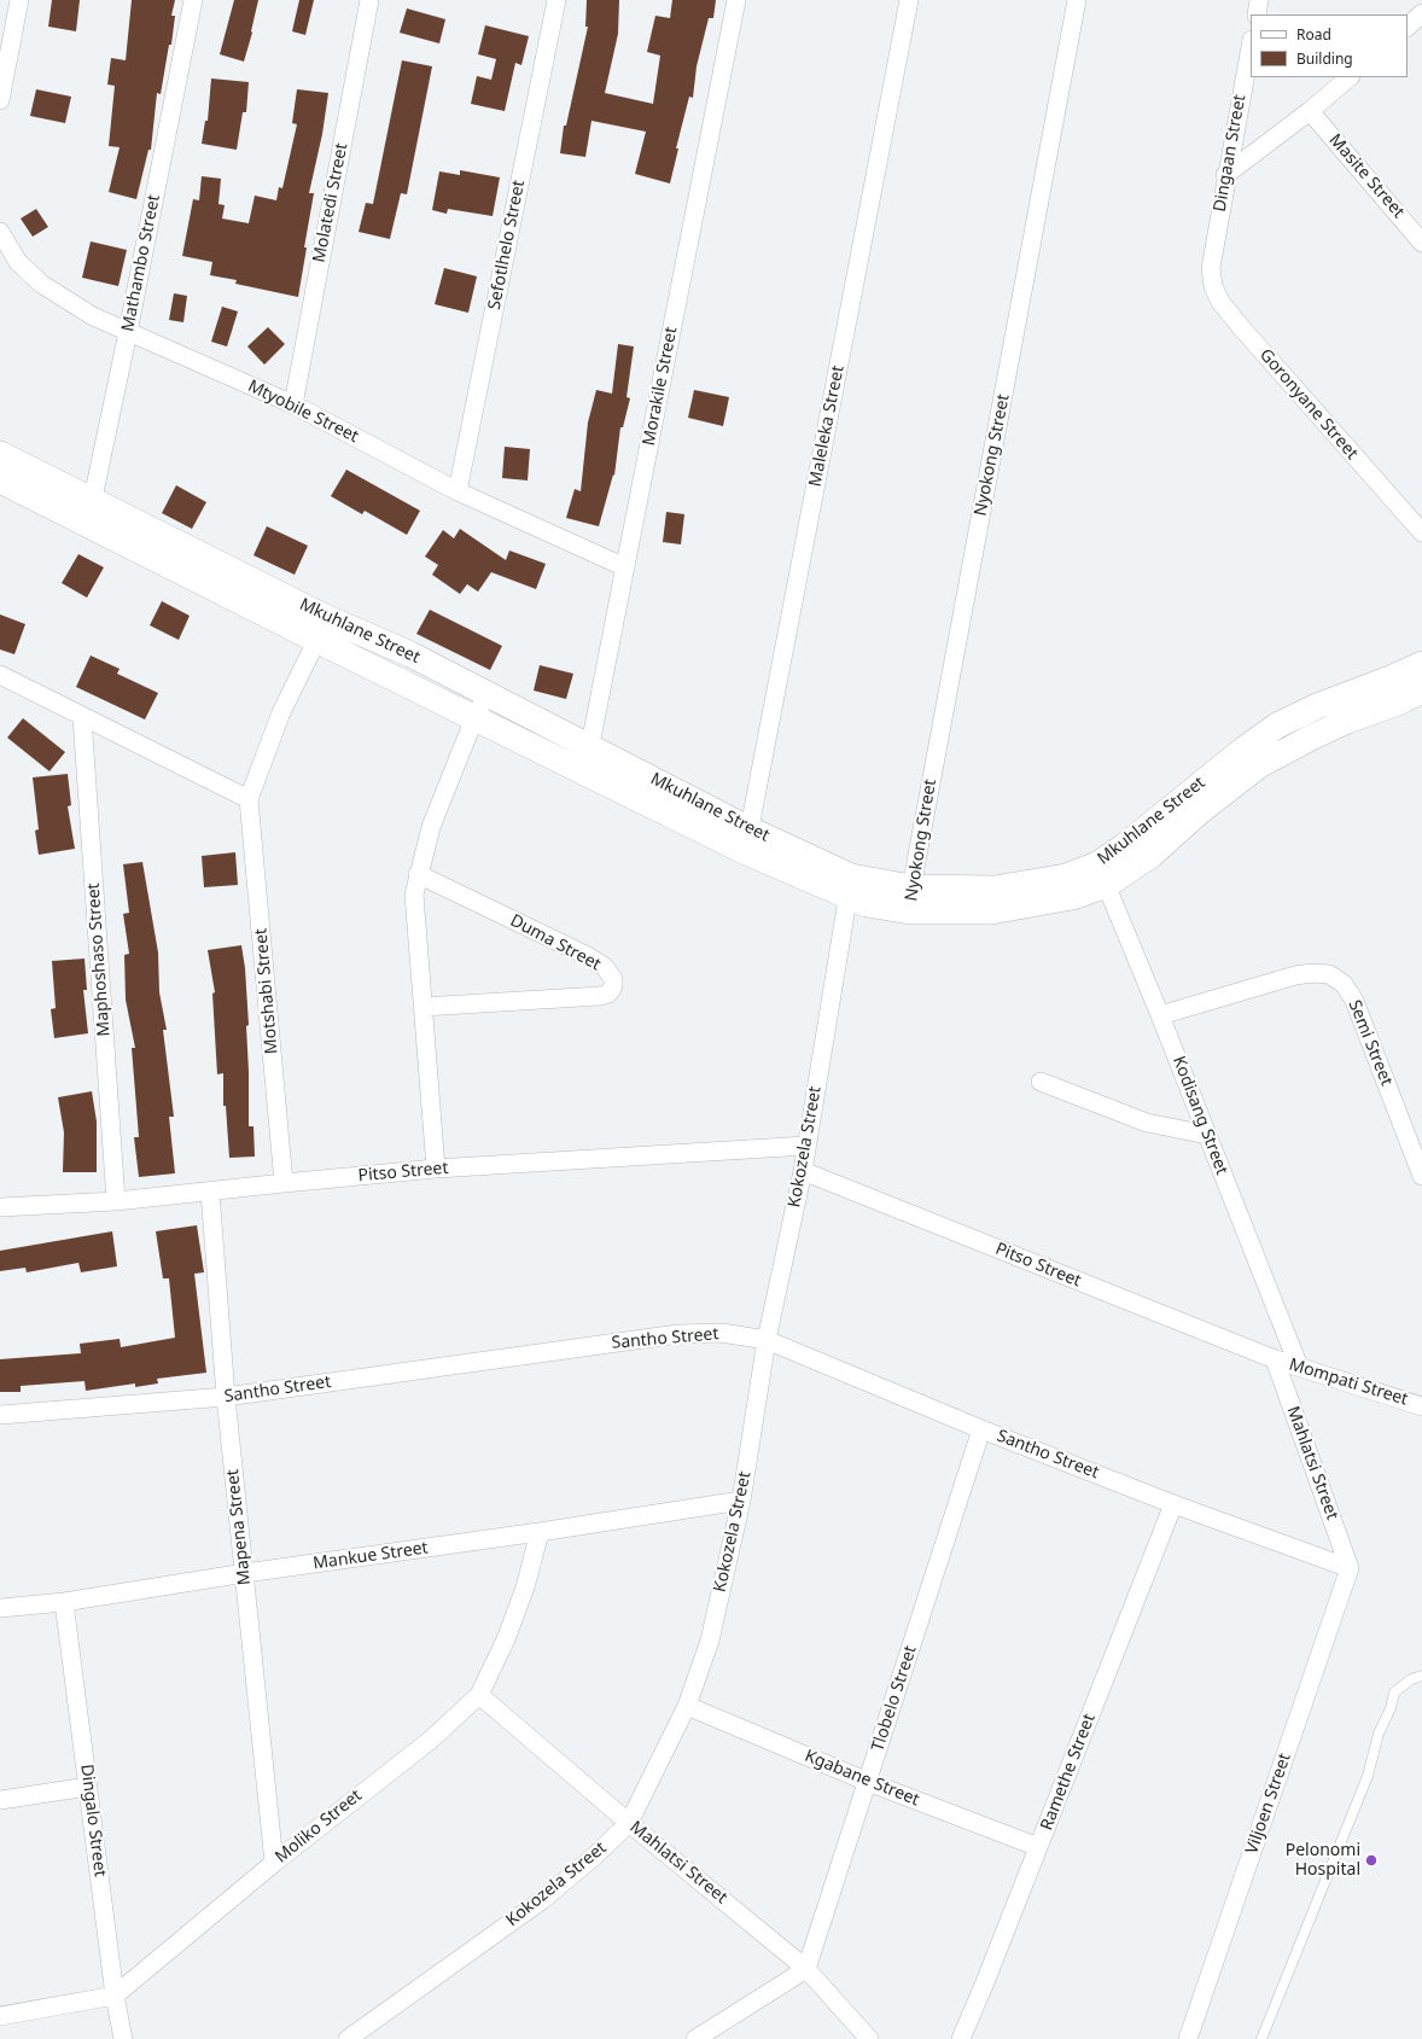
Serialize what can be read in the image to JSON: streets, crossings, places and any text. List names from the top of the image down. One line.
{"streets":{"street":["Dingaan Street","Masite Street","Molatedi Street","Sefotlhelo Street","Mathambo Street","Morakile Street","Goronyane Street","Mtyobile Street","Maleleka Street","Nyokong Street","Mkuhlane Street","Duma Street","Maphoshaso Street","Motshabi Street","Semi Street","Kodisang Street","Kokozela Street","Pitso Street","Santho Street","Mompati Street","Mahlatsi Street","Mapena Street","Mankue Street","Tlobelo Street","Ramethe Street","Kgabane Street","Viljoen Street","Dingalo Street","Moliko Street"]},"crossings":[["Dingaan Street","Goronyane Street"],["Molatedi Street","Mtyobile Street"],["Sefotlhelo Street","Mtyobile Street"],["Mathambo Street","Mtyobile Street"],["Mathambo Street","Mkuhlane Street"],["Morakile Street","Mtyobile Street"],["Morakile Street","Mkuhlane Street"],["Maleleka Street","Mkuhlane Street"],["Nyokong Street","Mkuhlane Street"],["Mkuhlane Street","Motshabi Street"],["Mkuhlane Street","Kodisang Street"],["Mkuhlane Street","Kokozela Street"],["Maphoshaso Street","Pitso Street"],["Motshabi Street","Pitso Street"],["Semi Street","Kodisang Street"],["Kodisang Street","Mompati Street"],["Kokozela Street","Pitso Street"],["Kokozela Street","Santho Street"],["Kokozela Street","Mahlatsi Street"],["Kokozela Street","Mankue Street"],["Kokozela Street","Kgabane Street"],["Pitso Street","Mompati Street"],["Pitso Street","Mahlatsi Street"],["Pitso Street","Mapena Street"],["Santho Street","Mahlatsi Street"],["Santho Street","Mapena Street"],["Santho Street","Tlobelo Street"],["Santho Street","Ramethe Street"],["Santho Street","Viljoen Street"],["Mompati Street","Mahlatsi Street"],["Mahlatsi Street","Tlobelo Street"],["Mahlatsi Street","Viljoen Street"],["Mahlatsi Street","Moliko Street"],["Mapena Street","Mankue Street"],["Mapena Street","Moliko Street"],["Mankue Street","Dingalo Street"],["Mankue Street","Moliko Street"],["Tlobelo Street","Kgabane Street"],["Ramethe Street","Kgabane Street"],["Dingalo Street","Moliko Street"]],"places":["Pelonomi Hospital"],"legend":["Road","Building"]}
